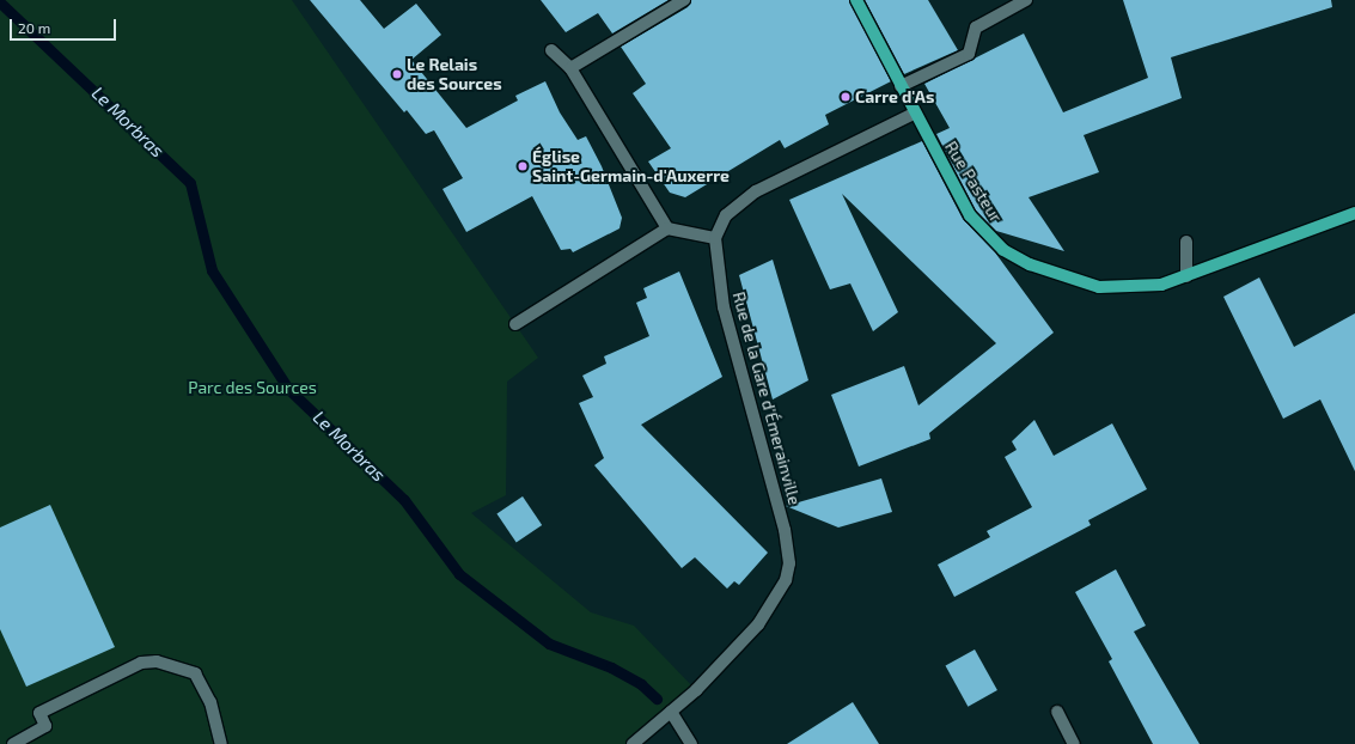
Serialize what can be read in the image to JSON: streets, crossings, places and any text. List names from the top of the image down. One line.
{"streets":{"main road":["Rue Pasteur"],"street":["Rue de la Gare d'Émerainville"]},"water":["Le Morbras"],"parks":["Parc des Sources"],"places":["Le Relais des Sources","Carre d'As","Église Saint-Germain-d'Auxerre"],"scale_bar":"20 m"}
